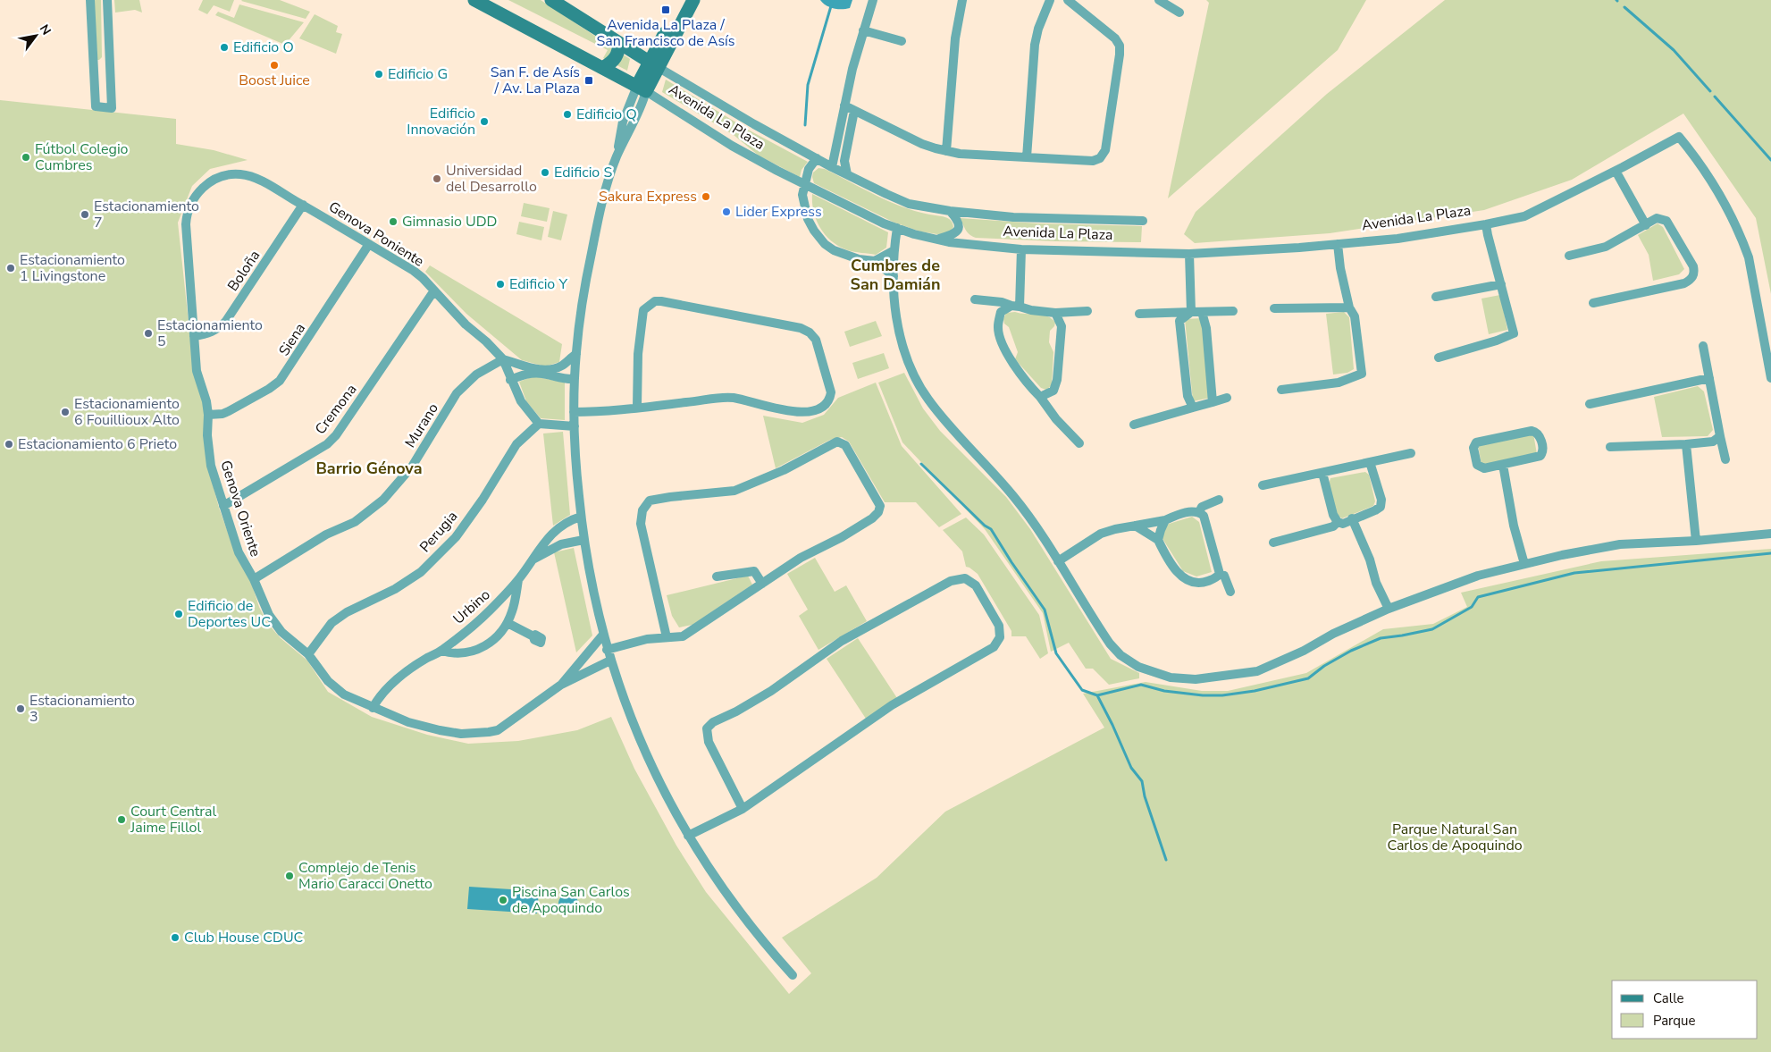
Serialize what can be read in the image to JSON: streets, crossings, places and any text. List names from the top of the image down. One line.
{"streets":{"main road":["Avenida La Plaza"],"street":["Genova Poniente","Boloña","Siena","Cremona","Murano","Genova Oriente","Perugia","Urbino"]},"crossings":[["Genova Poniente","Boloña"],["Genova Poniente","Siena"],["Genova Poniente","Cremona"],["Genova Poniente","Murano"],["Genova Poniente","Genova Oriente"],["Genova Poniente","Perugia"],["Boloña","Genova Oriente"],["Siena","Genova Oriente"],["Cremona","Genova Oriente"],["Murano","Genova Oriente"],["Genova Oriente","Perugia"],["Genova Oriente","Urbino"]],"districts":["Cumbres de San Damián","Barrio Génova"],"parks":["Parque Natural San Carlos de Apoquindo"],"places":{"transit":["Avenida La Plaza / San Francisco de Asís","San F. de Asís / Av. La Plaza"],"other":["Edificio O","Boost Juice","Edificio G","Edificio Q","Edificio Innovación","Fútbol Colegio Cumbres","Edificio S","Universidad del Desarrollo","Sakura Express","Lider Express","Estacionamiento 7","Gimnasio UDD","Estacionamiento 1 Livingstone","Edificio Y","Estacionamiento 5","Estacionamiento 6 Fouillioux Alto","Estacionamiento 6 Prieto","Edificio de Deportes UC","Estacionamiento 3","Court Central Jaime Fillol","Complejo de Tenis Mario Caracci Onetto","Piscina San Carlos de Apoquindo","Club House CDUC"]},"legend":["Calle","Parque"],"north":"top right"}
